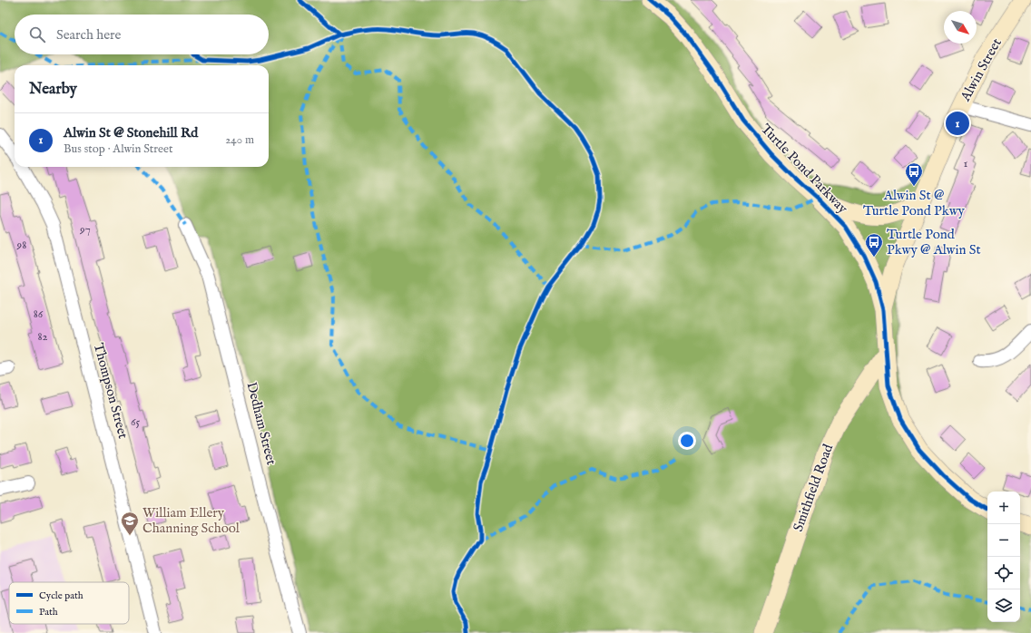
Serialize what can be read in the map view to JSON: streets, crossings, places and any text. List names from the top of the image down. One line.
{"streets":{"street":["Alwin Street","Turtle Pond Parkway","Thompson Street","Dedham Street","Smithfield Road"]},"crossings":[["Alwin Street","Turtle Pond Parkway"],["Turtle Pond Parkway","Smithfield Road"]],"places":{"bus stop":["Alwin St @ Turtle Pond Pkwy","Turtle Pond Pkwy @ Alwin St"],"school or university":["William Ellery Channing School"]},"house_numbers":["1","97","98","86","82","65"],"legend":["Cycle path","Path"],"north":"bottom right","page":{"search":"Search here","heading":"Nearby","pins":"1","list":[{"mark":"1","name":"Alwin St @ Stonehill Rd","note":"Bus stop · Alwin Street","value":"240 m"}],"map_buttons":["+","−"]}}
